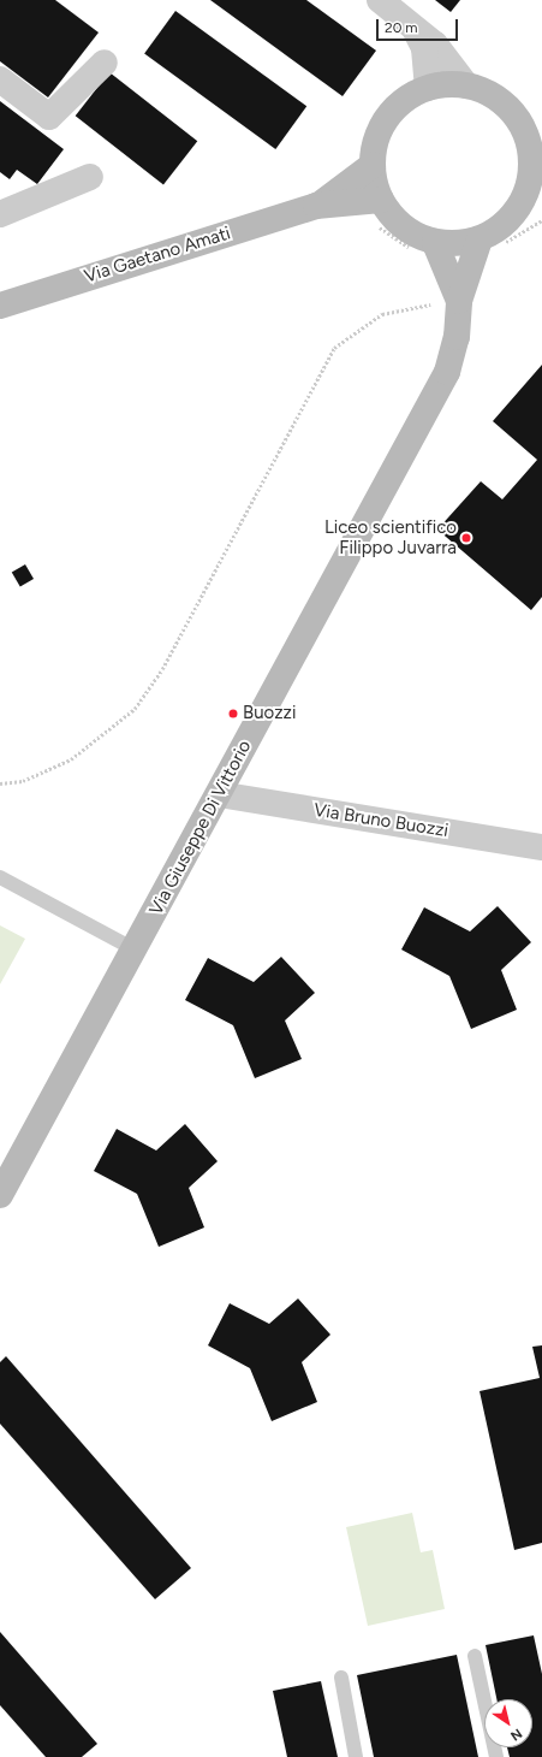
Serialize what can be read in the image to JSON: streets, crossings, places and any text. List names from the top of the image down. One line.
{"streets":{"street":["Via Gaetano Amati","Via Bruno Buozzi","Via Giuseppe Di Vittorio"]},"crossings":[["Via Gaetano Amati","Via Giuseppe Di Vittorio"],["Via Bruno Buozzi","Via Giuseppe Di Vittorio"]],"places":["Liceo scientifico Filippo Juvarra","Buozzi"],"scale_bar":"20 m","north":"bottom right"}
